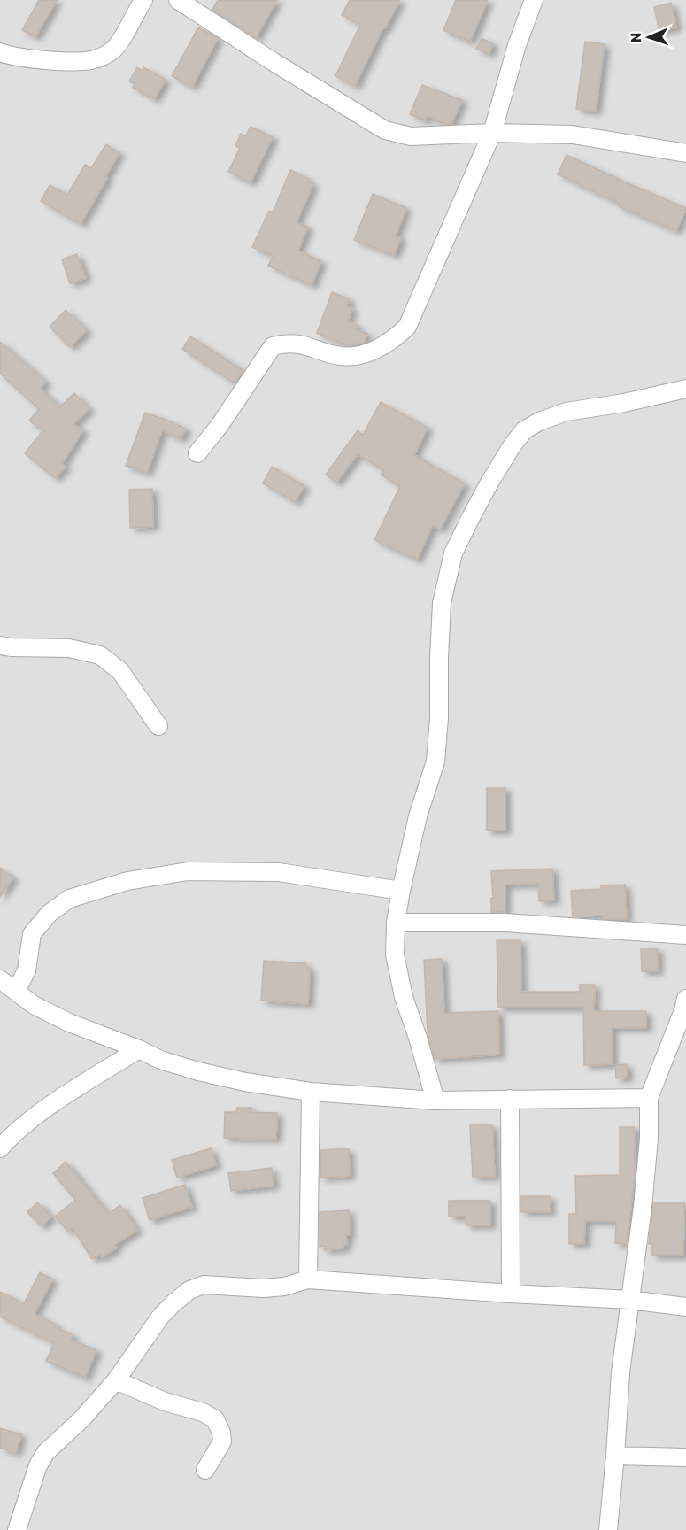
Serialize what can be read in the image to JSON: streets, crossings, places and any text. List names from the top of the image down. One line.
{"north":"left"}
